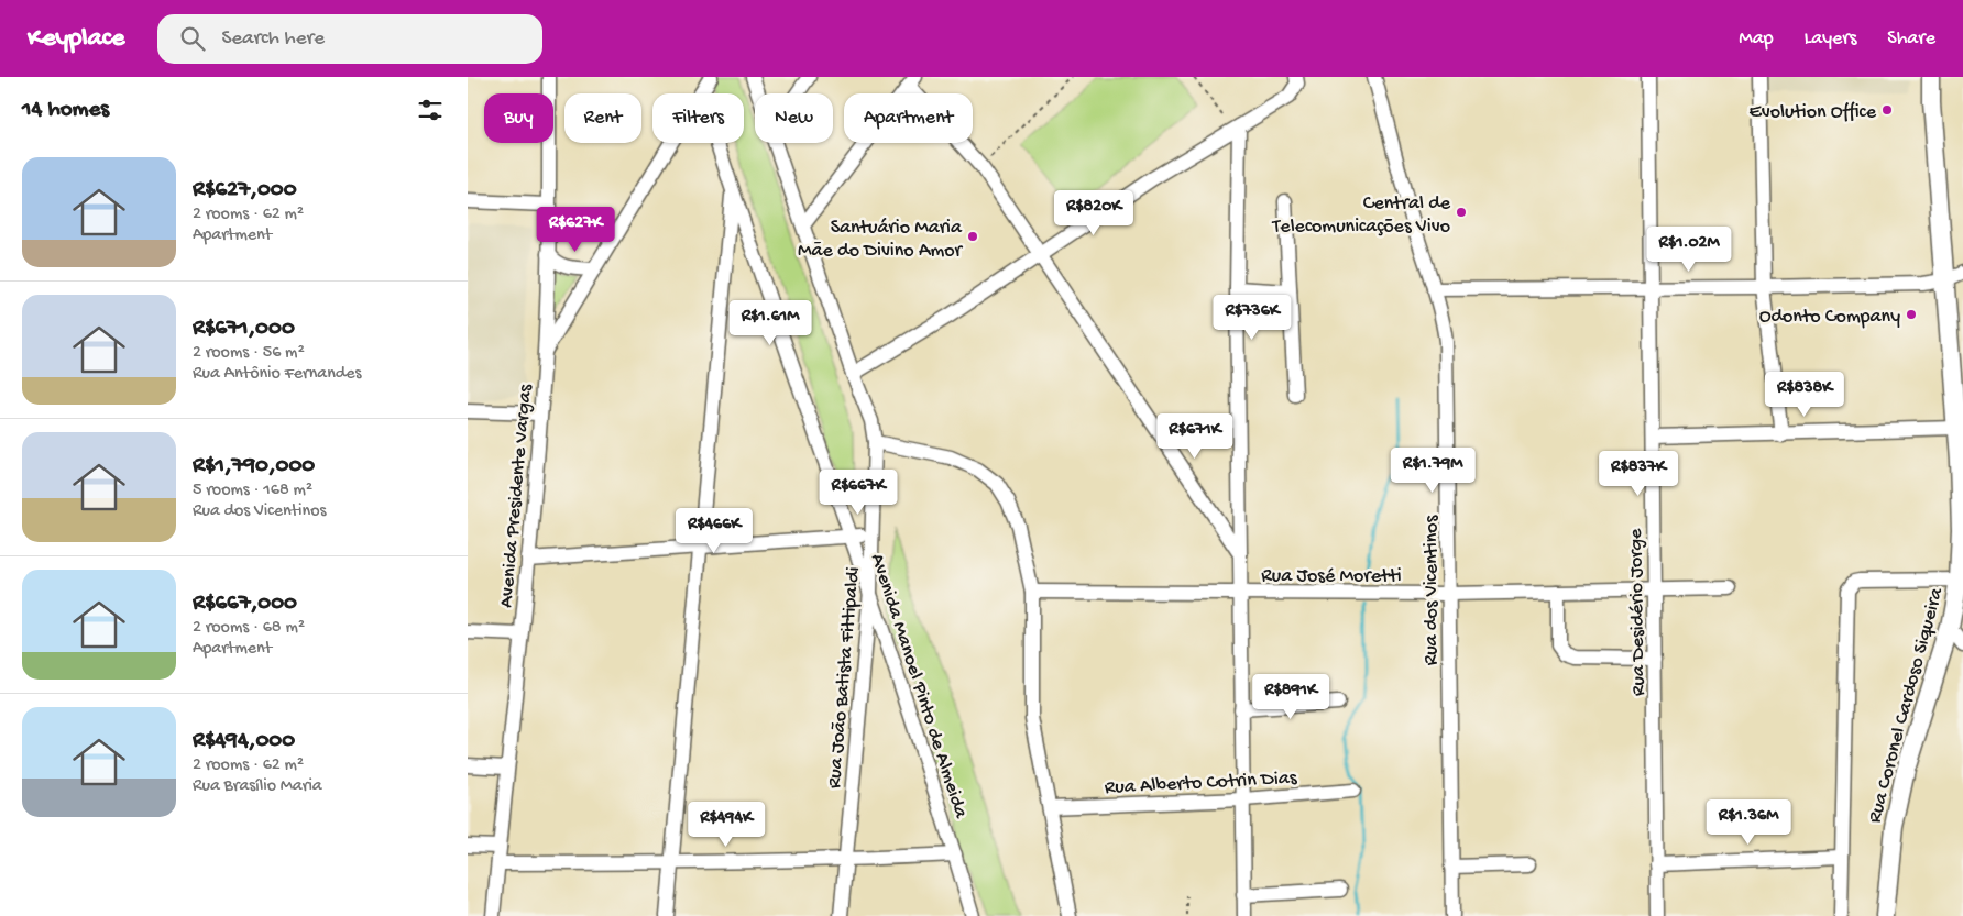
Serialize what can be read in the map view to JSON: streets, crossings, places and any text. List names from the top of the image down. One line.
{"streets":{"main road":["Rua Coronel Cardoso Siqueira"],"street":["Avenida Presidente Vargas","Rua José Moretti","Rua dos Vicentinos","Rua Desidério Jorge","Rua João Batista Fittipaldi","Avenida Manoel Pinto de Almeida","Rua Alberto Cotrin Dias"]},"crossings":[["Rua José Moretti","Rua dos Vicentinos"],["Rua José Moretti","Rua Desidério Jorge"],["Rua João Batista Fittipaldi","Avenida Manoel Pinto de Almeida"]],"places":["Evolution Office","Central de Telecomunicações Vivo","Santuário Maria Mãe do Divino Amor","Odonto Company"],"page":{"header":"Keyplace","search":"Search here","nav":["Map","Layers","Share"],"heading":"14 homes","chip":["Buy","Rent","Filters","New","Apartment"],"list":[{"name":"R$627,000","note":"2 rooms · 62 m² · Apartment"},{"name":"R$671,000","note":"2 rooms · 56 m² · Rua Antônio Fernandes"},{"name":"R$1,790,000","note":"5 rooms · 168 m² · Rua dos Vicentinos"},{"name":"R$667,000","note":"2 rooms · 68 m² · Apartment"},{"name":"R$494,000","note":"2 rooms · 62 m² · Rua Brasílio Maria"}],"price":["R$820K","R$627K","R$1.02M","R$736K","R$1.61M","R$838K","R$671K","R$1.79M","R$837K","R$667K","R$466K","R$891K","R$1.36M","R$494K"]}}
